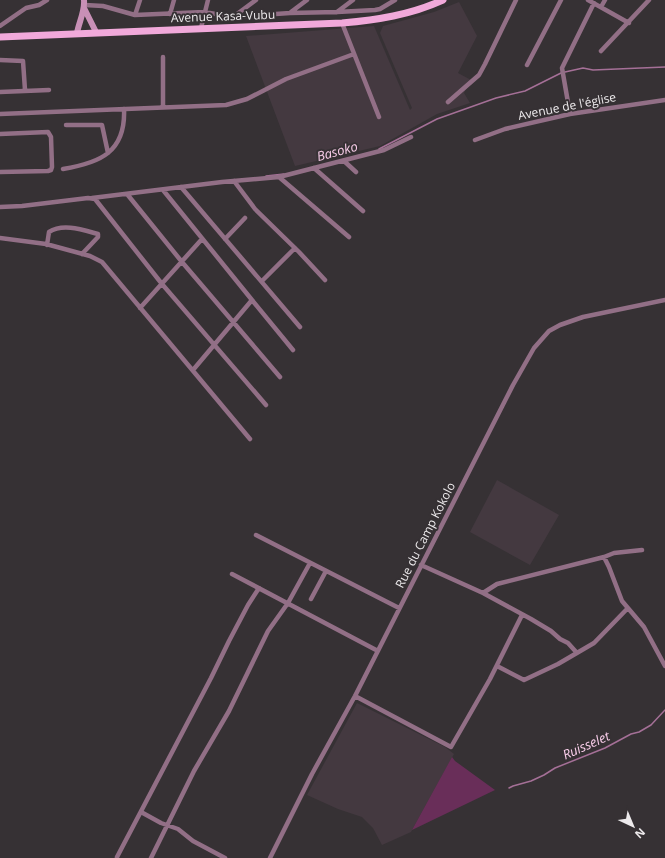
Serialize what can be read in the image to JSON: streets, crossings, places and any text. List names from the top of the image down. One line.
{"streets":{"main road":["Avenue Kasa-Vubu"],"street":["Avenue de l'église","Rue du Camp Kokolo"]},"water":["Basoko","Ruisselet"],"north":"bottom right"}
